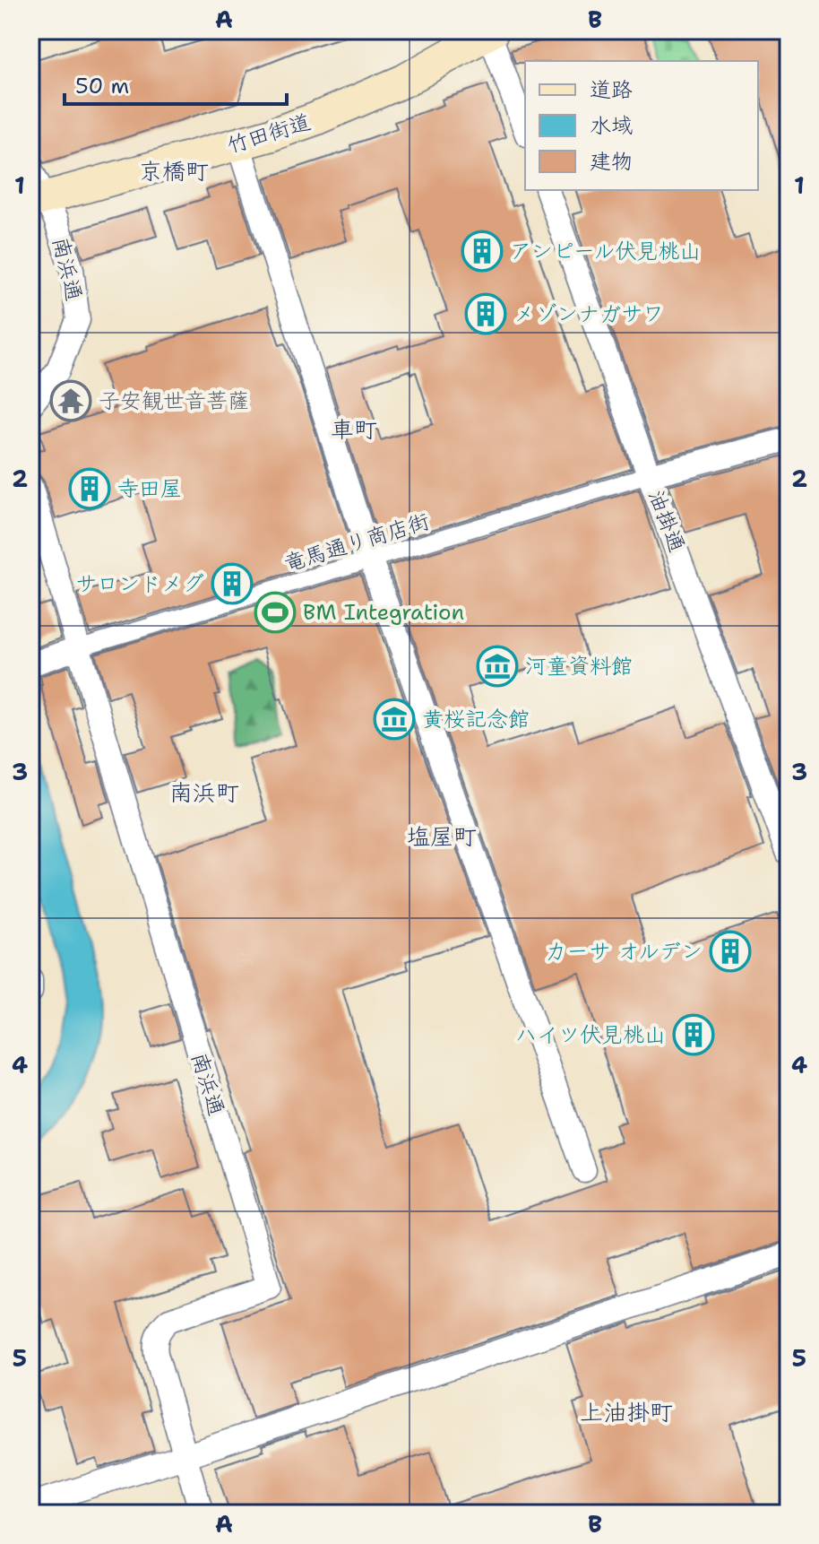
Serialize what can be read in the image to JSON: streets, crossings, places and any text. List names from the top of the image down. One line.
{"streets":{"main road":["竹田街道"],"street":["南浜通","油掛通","竜馬通り商店街"]},"crossings":[["竹田街道","南浜通"],["南浜通","竜馬通り商店街"],["油掛通","竜馬通り商店街"]],"districts":["京橋町","車町","南浜町","塩屋町","上油掛町"],"places":{"building":["アンピール伏見桃山","メゾンナガサワ","寺田屋","サロンドメグ","カーサ オルデン","ハイツ伏見桃山"],"temple":["子安観世音菩薩"],"sports":["BM Integration"],"museum":["河童資料館","黄桜記念館"]},"legend":["道路","水域","建物"],"scale_bar":"50 m","grid":{"columns":["A","B"],"rows":["1","2","3","4","5"]}}
